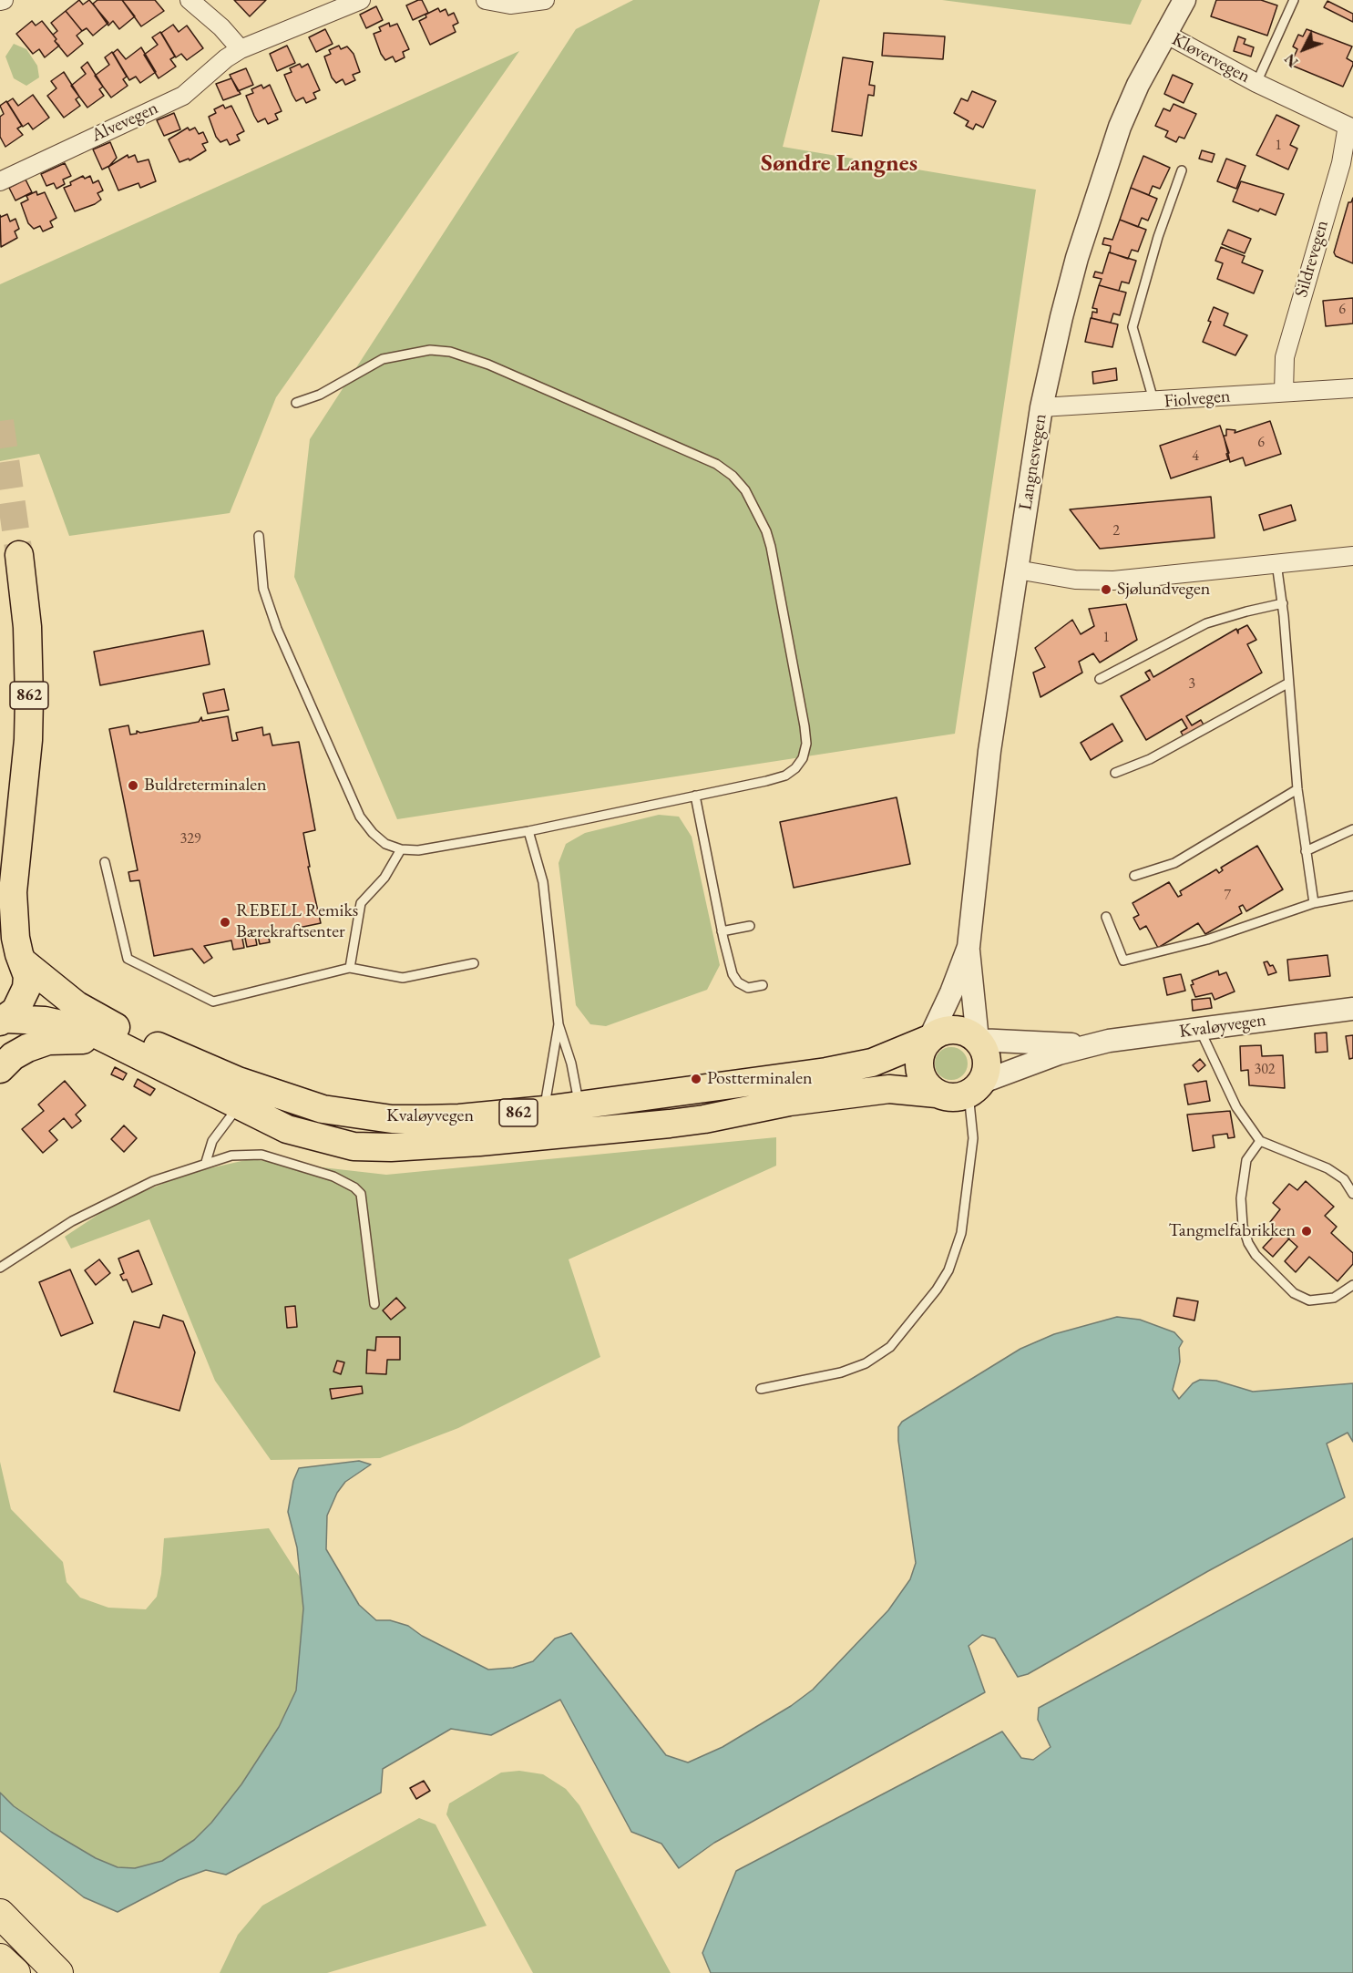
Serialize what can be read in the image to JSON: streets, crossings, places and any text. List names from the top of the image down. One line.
{"streets":{"main road":["862","Kvaløyvegen"],"street":["Kløvervegen","Alvevegen","Sildrevegen","Fiolvegen","Langnesvegen"]},"crossings":[["Kløvervegen","Sildrevegen"],["Kløvervegen","Langnesvegen"],["Sildrevegen","Fiolvegen"],["Fiolvegen","Langnesvegen"],["Langnesvegen","862"],["Langnesvegen","Kvaløyvegen"],["862","Kvaløyvegen"]],"districts":["Søndre Langnes"],"places":["Sjølundvegen","Buldreterminalen","REBELL Remiks Bærekraftsenter","Postterminalen","Tangmelfabrikken"],"house_numbers":["1","6","6","4","2","1","3","329","7","302"],"north":"bottom left"}
